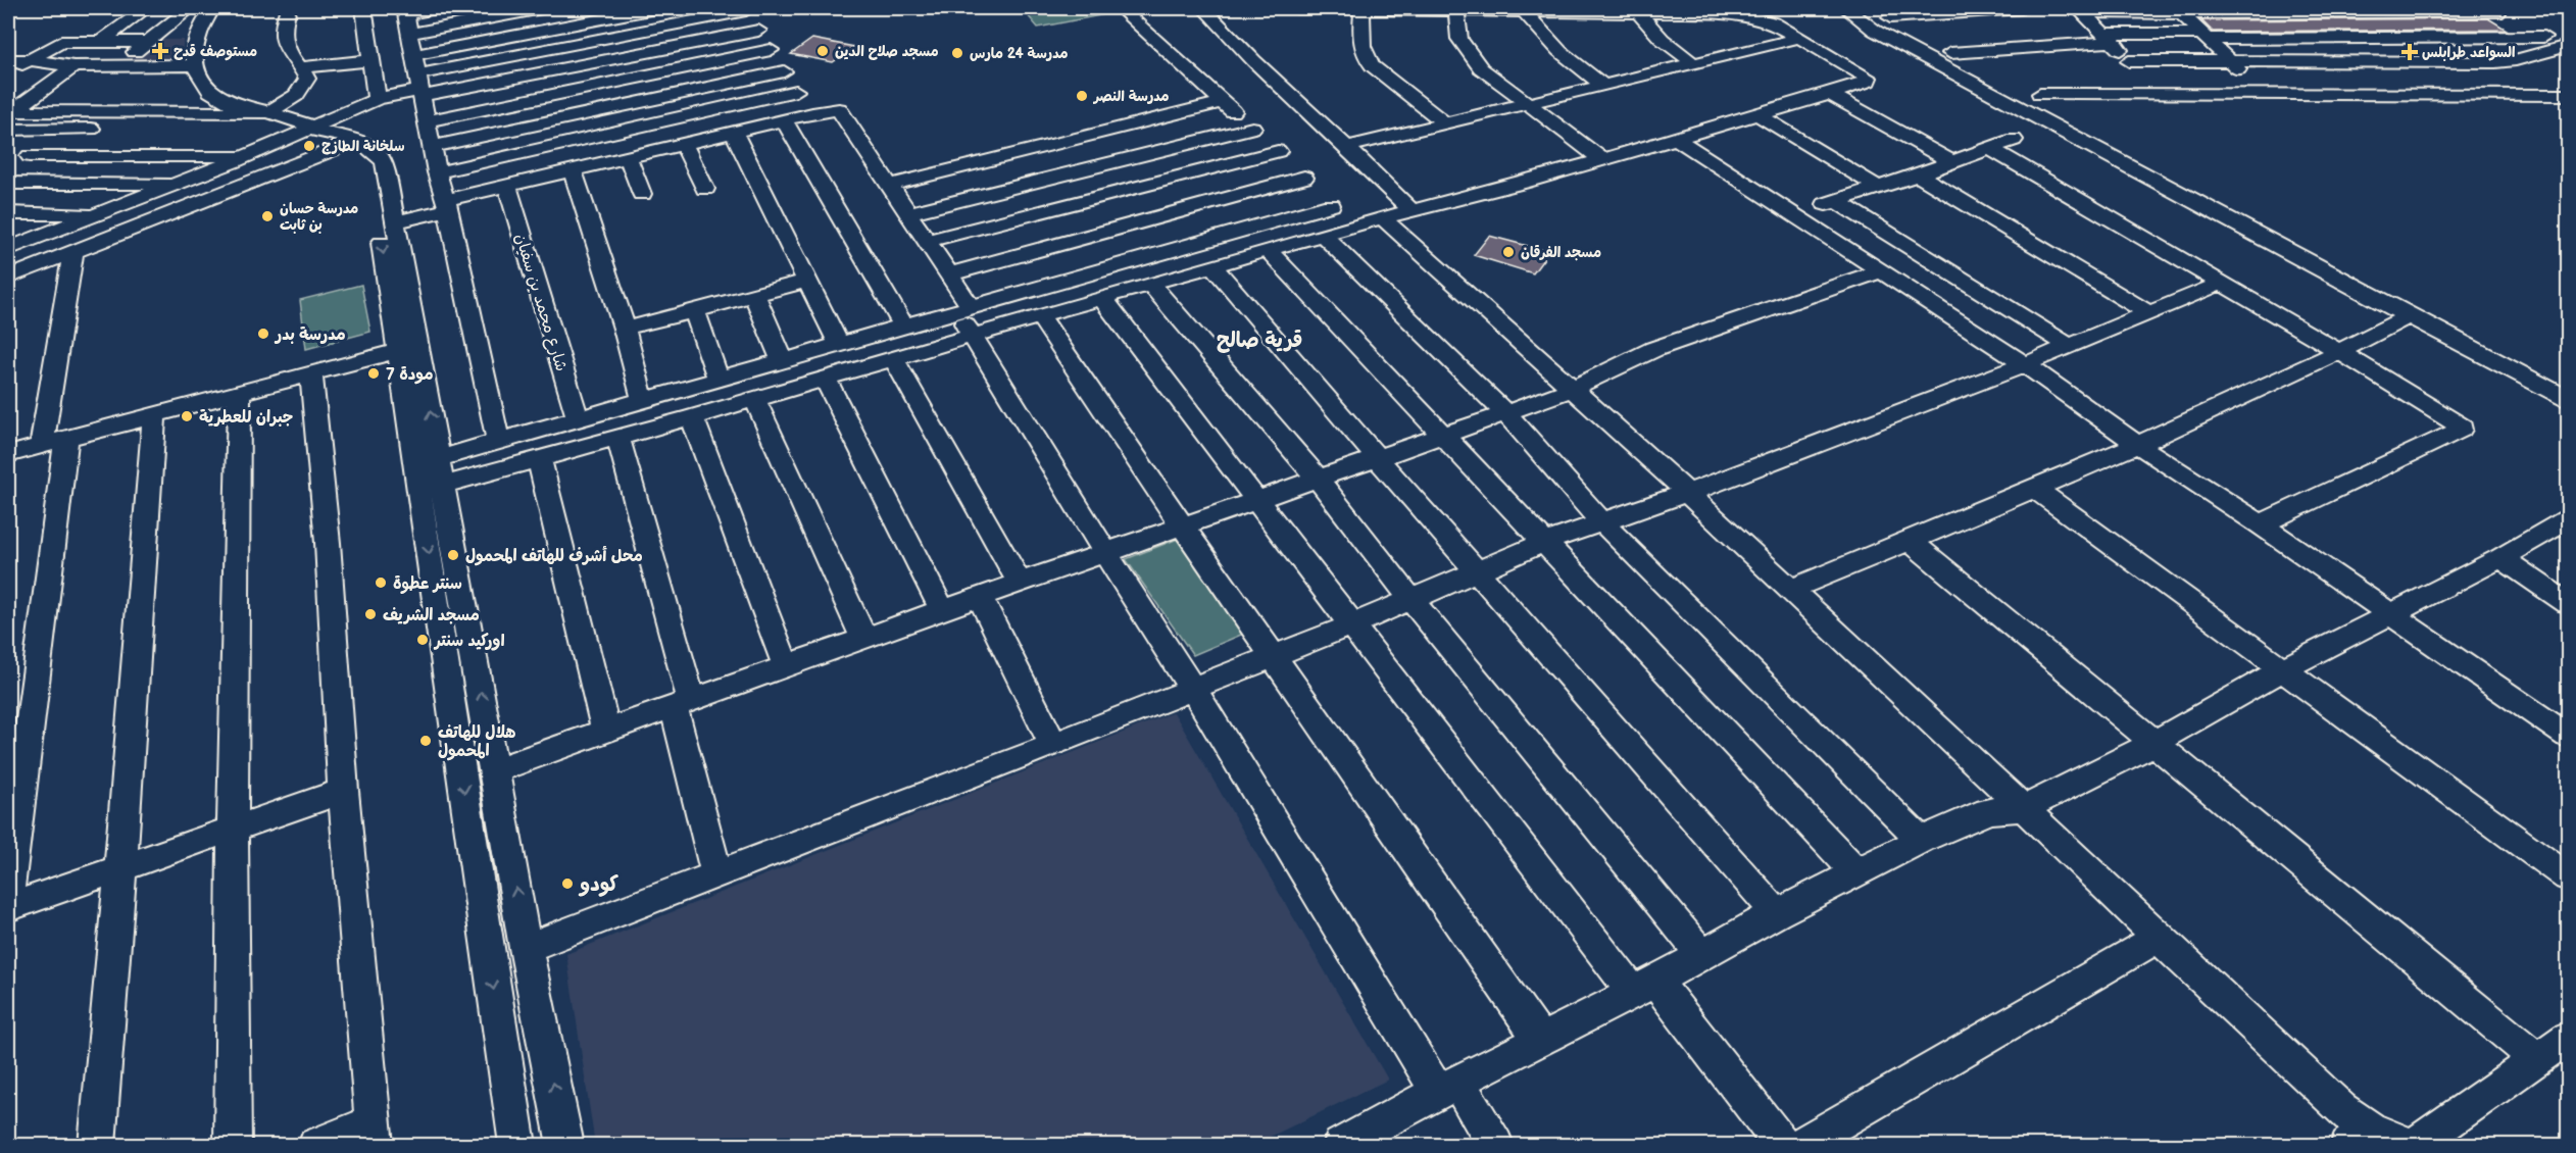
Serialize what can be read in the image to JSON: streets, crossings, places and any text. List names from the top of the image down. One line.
{"streets":{"street":["شارع محمد بن سفيان"]},"districts":["قرية صالح"],"places":{"health":["مستوصف قدح","السواعد طرابلس"],"other":["مسجد صلاح الدين","مدرسة 24 مارس","مدرسة النصر","سلخانة الطازج","مدرسة حسان بن ثابت","مسجد الفرقان","مدرسة بدر","مودة 7","جبران للعطرية","محل أشرف للهاتف المحمول","سنتر عطوة","مسجد الشريف","اوركيد سنتر","هلال للهاتف المحمول","كودو"]}}
